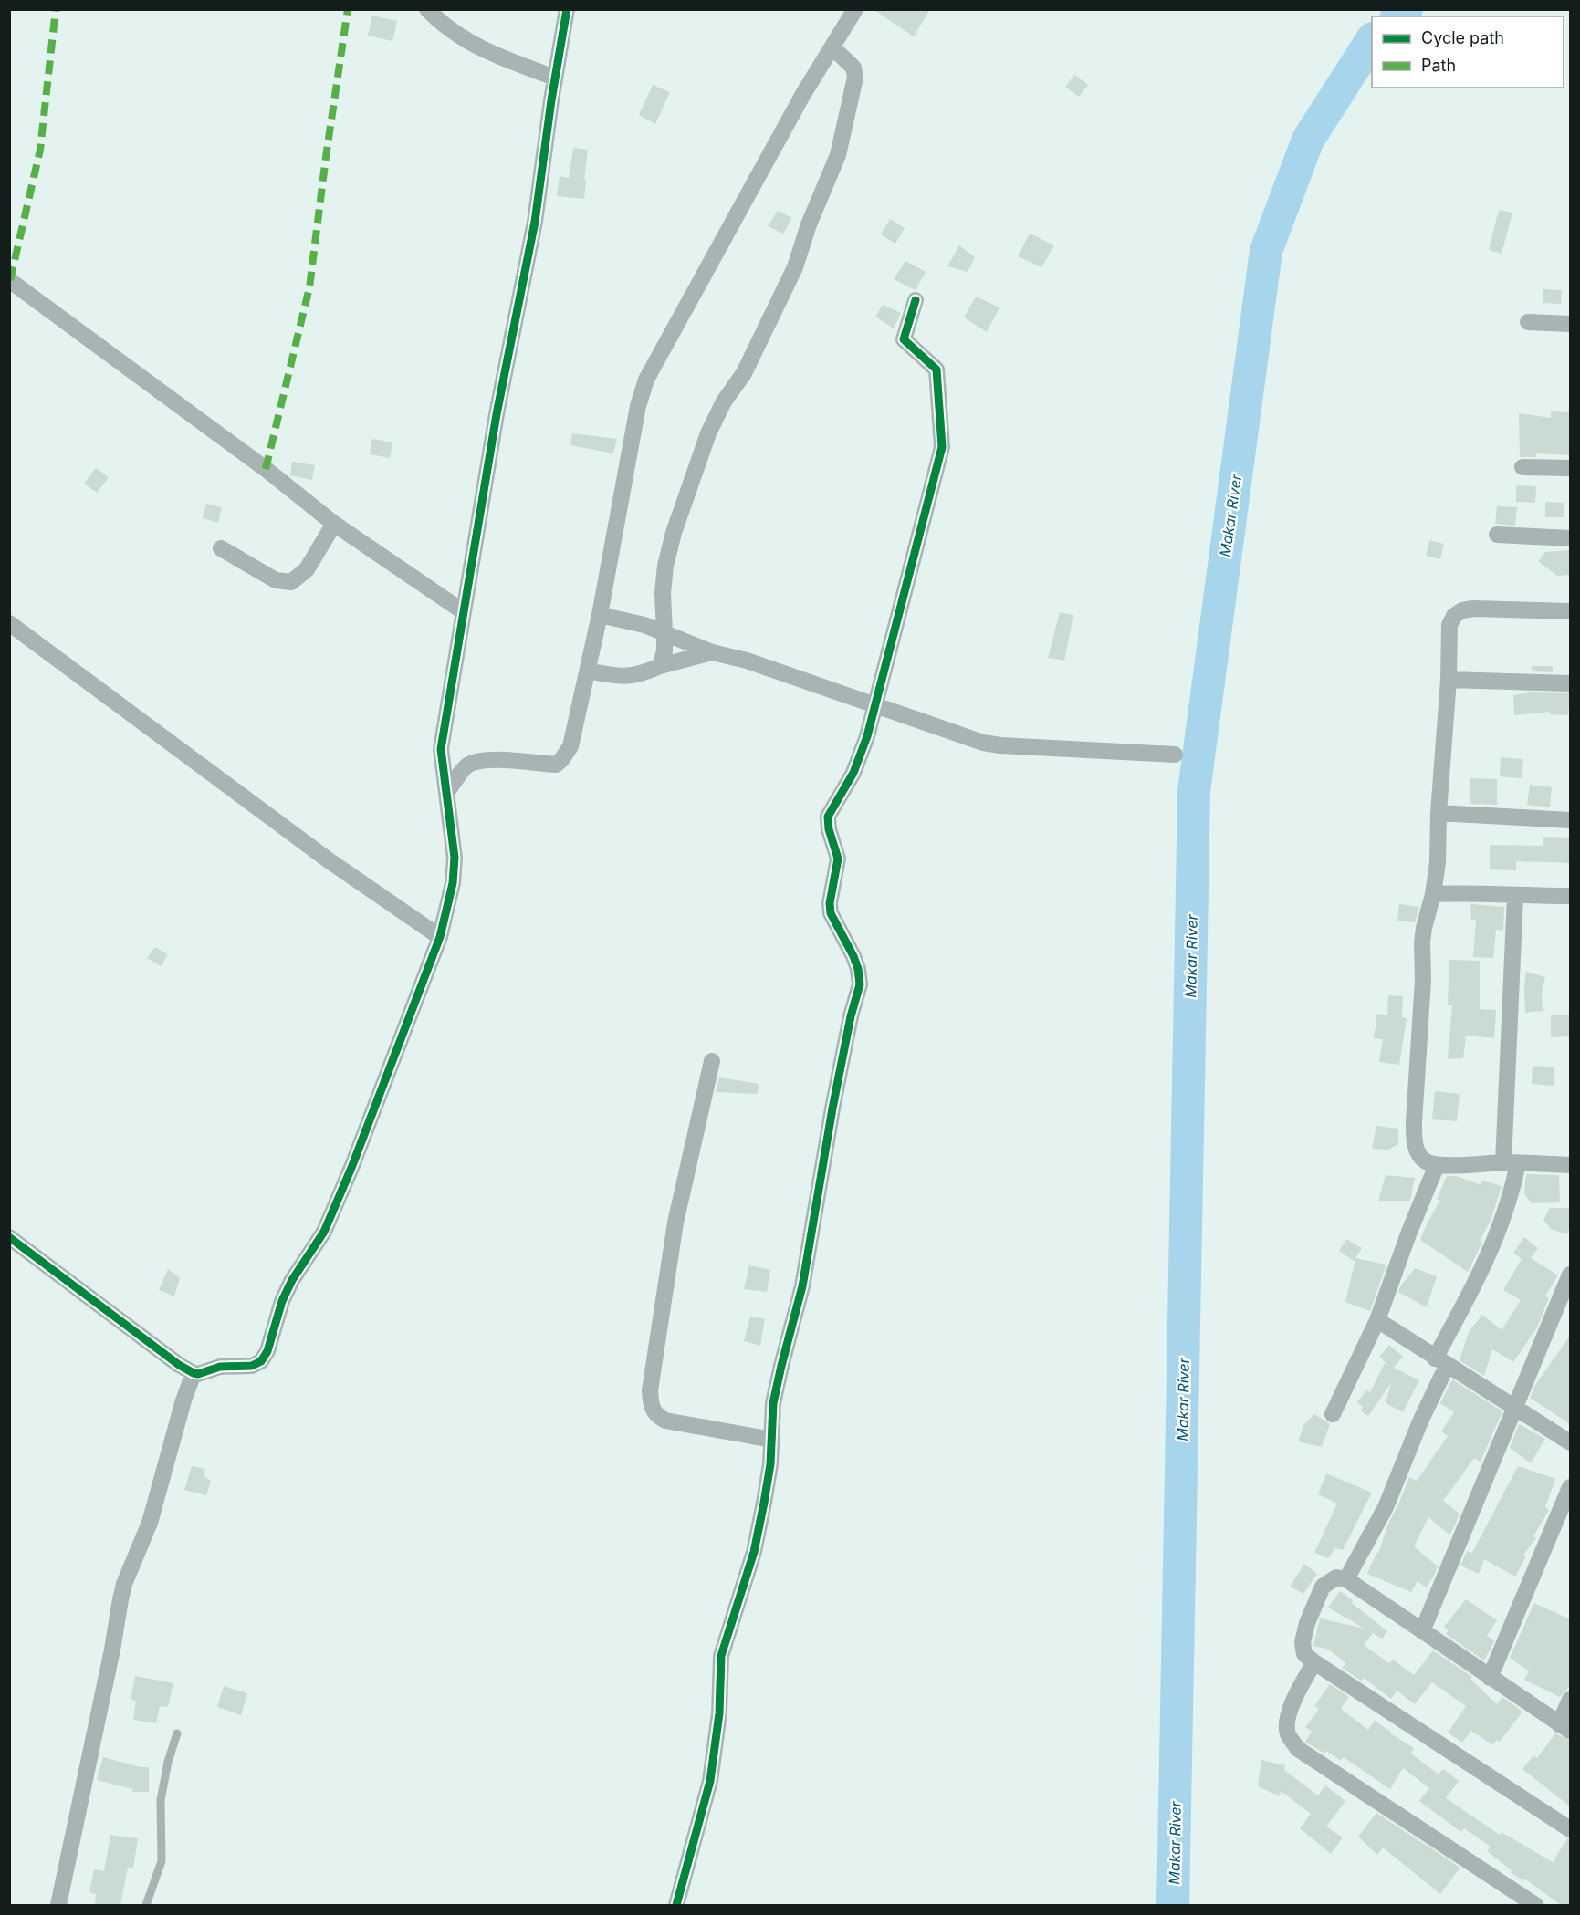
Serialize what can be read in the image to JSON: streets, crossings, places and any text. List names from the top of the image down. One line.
{"water":["Makar River"],"legend":["Cycle path","Path"]}
